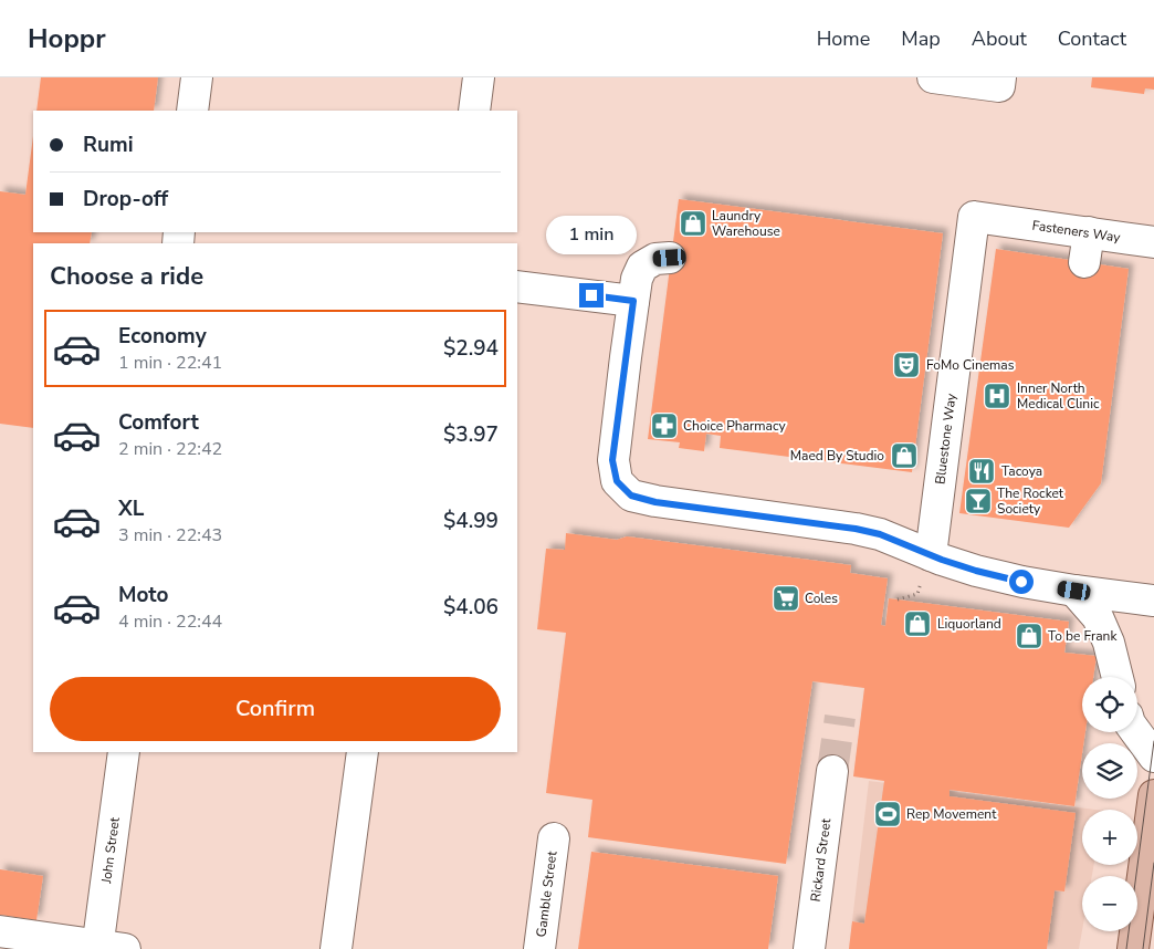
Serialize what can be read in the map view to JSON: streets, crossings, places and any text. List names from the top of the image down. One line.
{"streets":{"street":["Fasteners Way","Bluestone Way","John Street","Rickard Street","Gamble Street"]},"crossings":[["Fasteners Way","Bluestone Way"]],"places":{"shop":["Laundry Warehouse","Maed By Studio","Liquorland","To be Frank"],"theatre":["FoMo Cinemas"],"hospital":["Inner North Medical Clinic"],"pharmacy":["Choice Pharmacy"],"restaurant":["Tacoya"],"bar":["The Rocket Society"],"supermarket":["Coles"],"sports":["Rep Movement"]},"page":{"header":"Hoppr","nav":["Home","Map","About","Contact"],"banner":["Rumi","Drop-off"],"bubble":"1 min","heading":"Choose a ride","list":[{"name":"Economy","note":"1 min · 22:41","value":"$2.94"},{"name":"Comfort","note":"2 min · 22:42","value":"$3.97"},{"name":"XL","note":"3 min · 22:43","value":"$4.99"},{"name":"Moto","note":"4 min · 22:44","value":"$4.06"}],"buttons":"Confirm","map_buttons":["+","−"]}}
